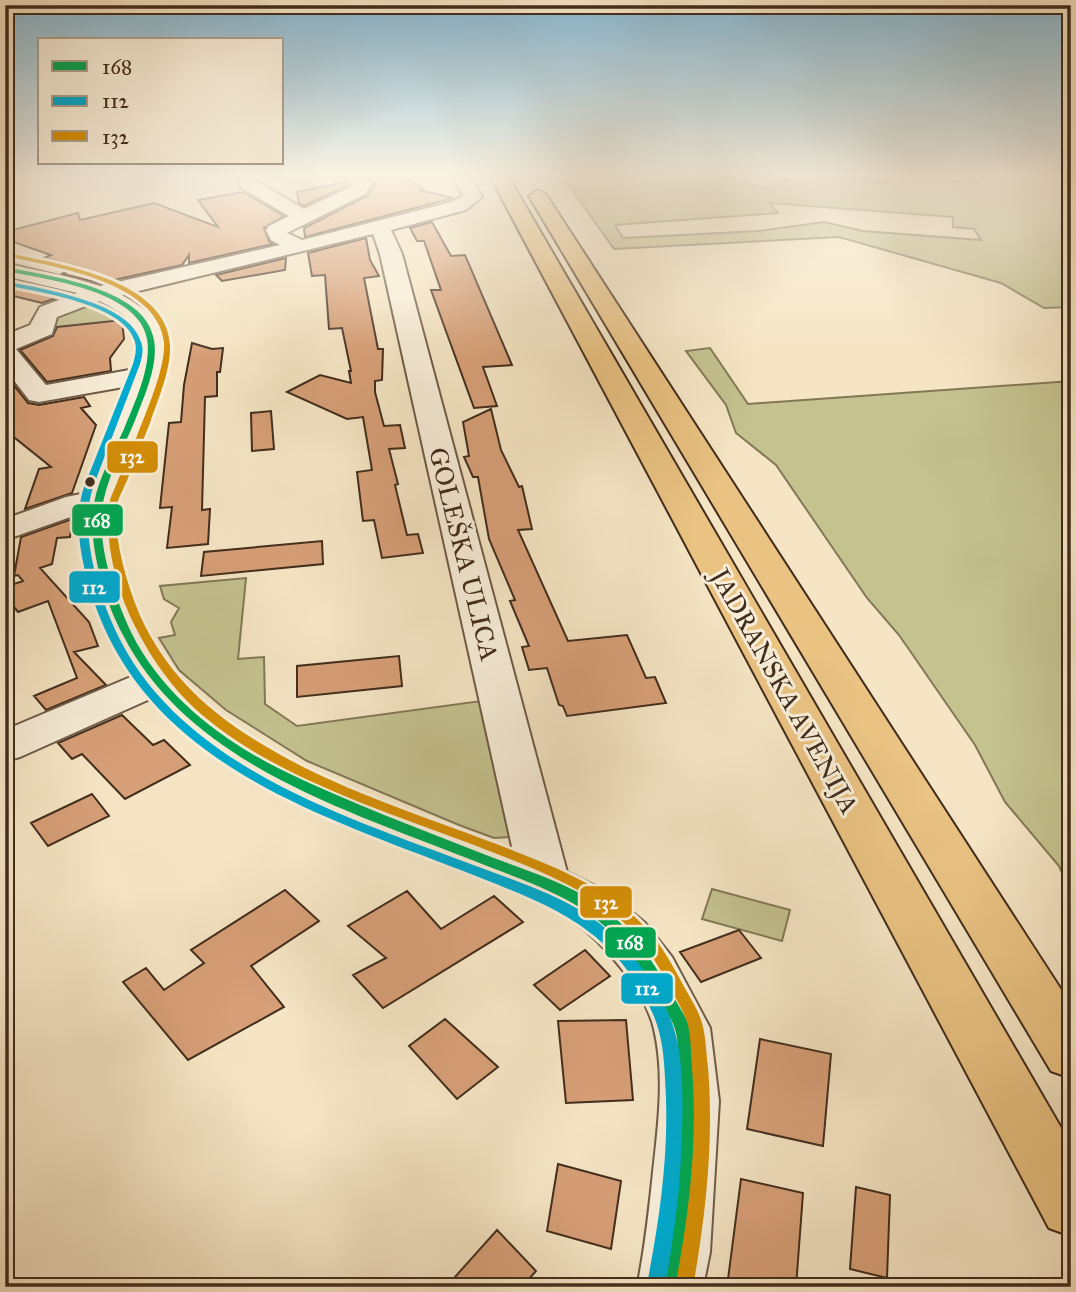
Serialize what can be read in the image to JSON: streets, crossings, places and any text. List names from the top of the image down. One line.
{"streets":{"main road":["JADRANSKA AVENIJA"],"street":["GOLEŠKA ULICA"]},"lines":["transit line 132","transit line 168","transit line 112"],"legend":["168","112","132"]}
